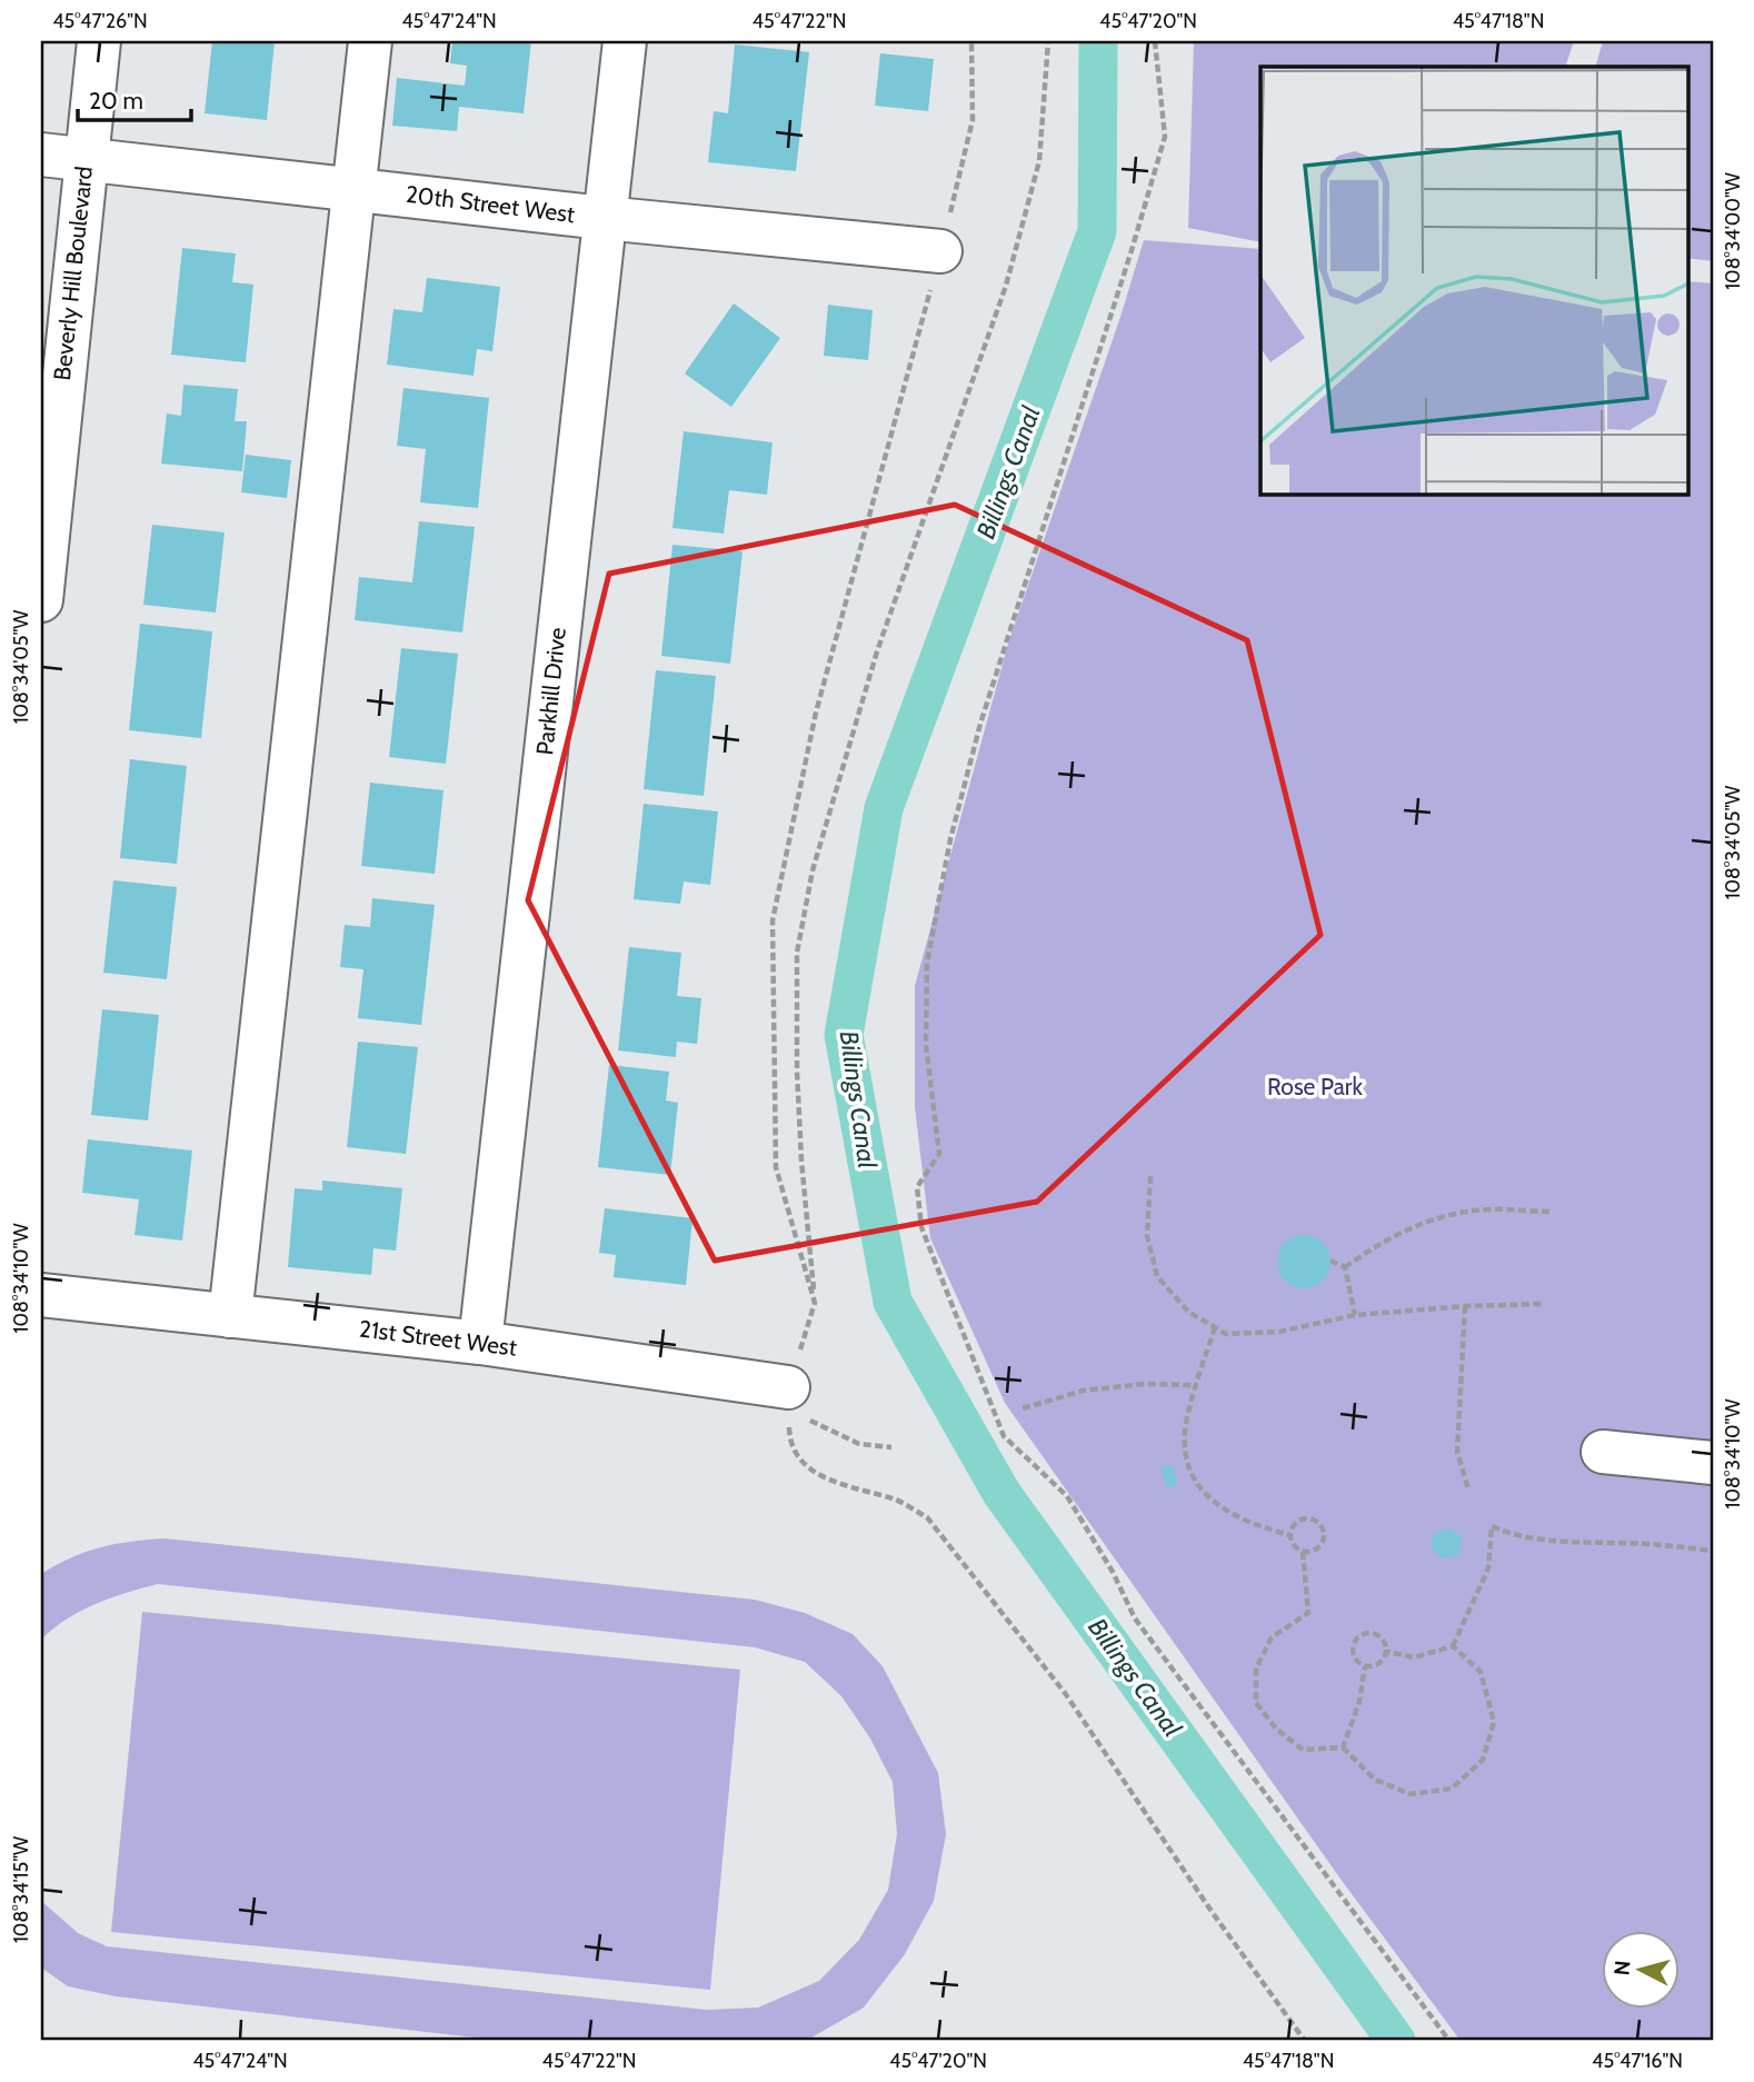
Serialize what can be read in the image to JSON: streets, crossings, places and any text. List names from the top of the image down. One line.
{"streets":{"street":["20th Street West","Beverly Hill Boulevard","Parkhill Drive","21st Street West"]},"crossings":[["20th Street West","Beverly Hill Boulevard"],["20th Street West","Parkhill Drive"],["Parkhill Drive","21st Street West"]],"water":["Billings Canal"],"parks":["Rose Park"],"scale_bar":"20 m","north":"left","coordinates":["45°47'26\"N","45°47'24\"N","45°47'22\"N","45°47'20\"N","45°47'18\"N","108°34'00\"W","108°34'05\"W","108°34'10\"W","108°34'15\"W","45°47'16\"N"]}
